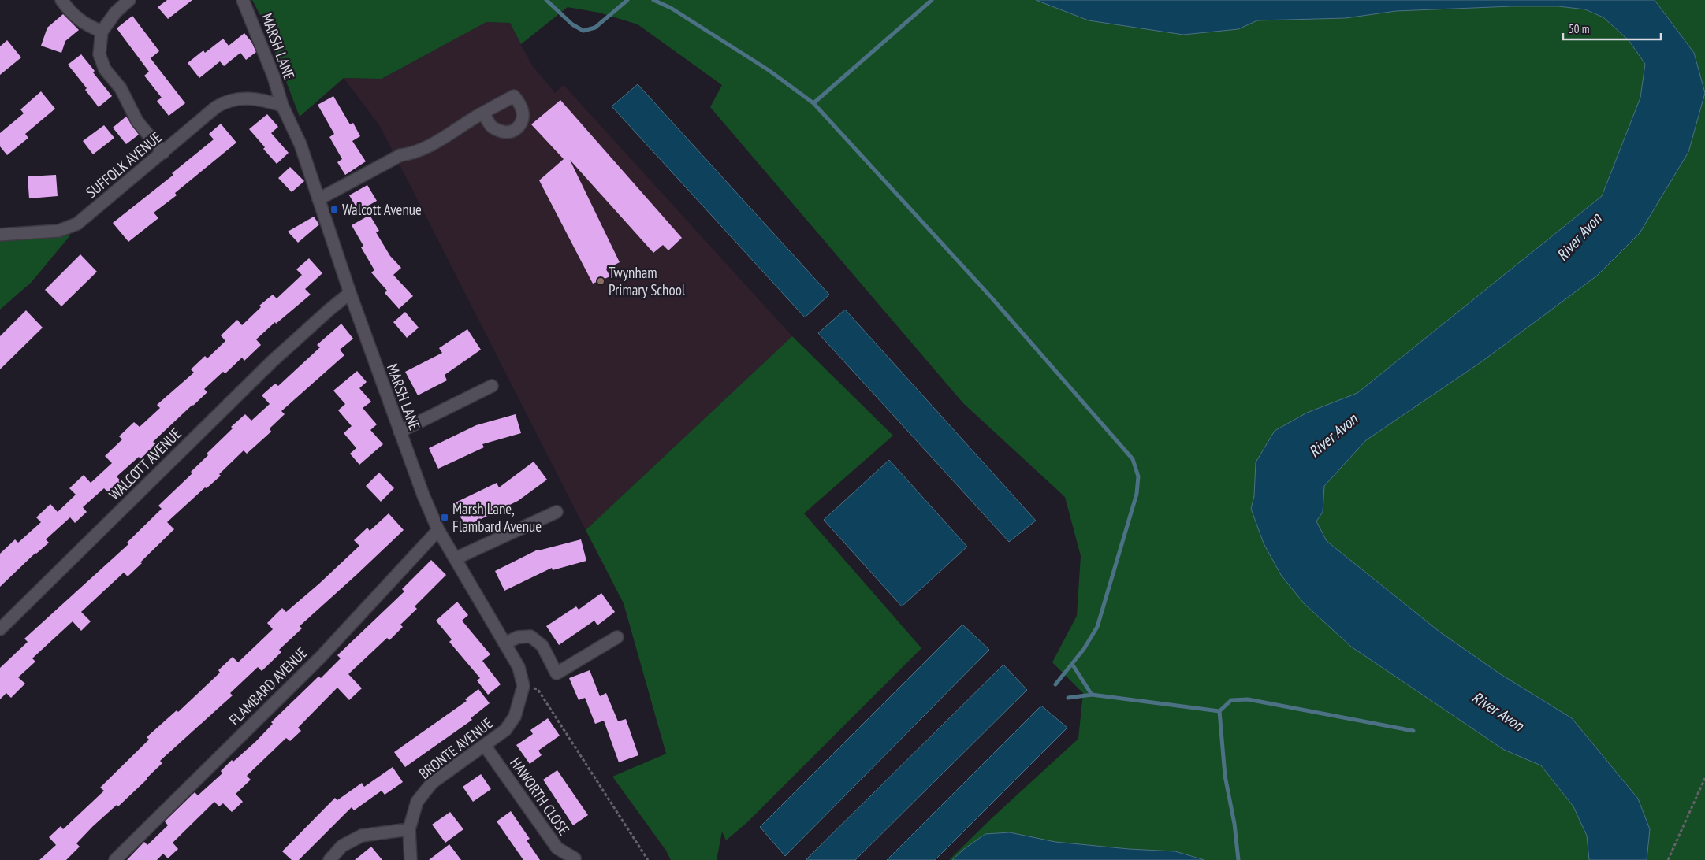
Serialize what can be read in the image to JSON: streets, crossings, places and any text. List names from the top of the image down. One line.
{"streets":{"street":["MARSH LANE","SUFFOLK AVENUE","WALCOTT AVENUE","FLAMBARD AVENUE","BRONTE AVENUE","HAWORTH CLOSE"]},"crossings":[["MARSH LANE","SUFFOLK AVENUE"],["MARSH LANE","WALCOTT AVENUE"],["MARSH LANE","FLAMBARD AVENUE"],["MARSH LANE","BRONTE AVENUE"],["BRONTE AVENUE","HAWORTH CLOSE"]],"water":["River Avon"],"places":{"transit":["Walcott Avenue","Marsh Lane, Flambard Avenue"],"other":["Twynham Primary School"]},"scale_bar":"50 m"}
